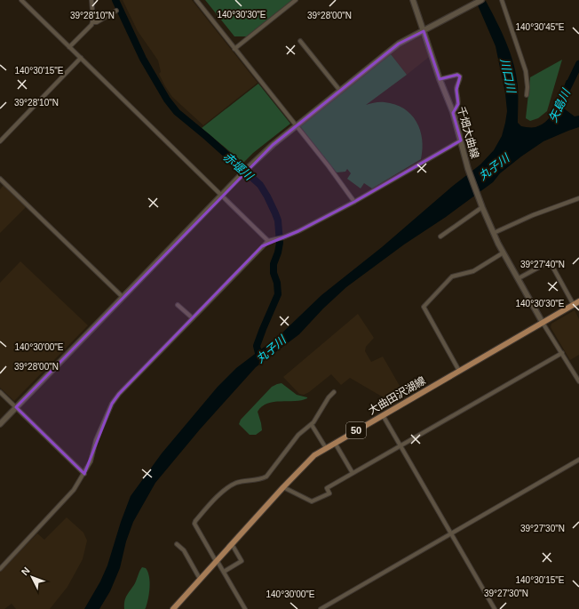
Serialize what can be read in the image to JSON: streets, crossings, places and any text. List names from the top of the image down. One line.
{"streets":{"main road":["大曲田沢湖線","50"],"street":["千畑大曲線"]},"crossings":[["千畑大曲線","大曲田沢湖線"]],"water":["川口川","矢島川","赤堰川","丸子川"],"north":"top left","coordinates":["140°30'30\"E","39°28'10\"N","39°28'00\"N","140°30'45\"E","140°30'15\"E","39°27'40\"N","140°30'00\"E","39°27'30\"N"]}
